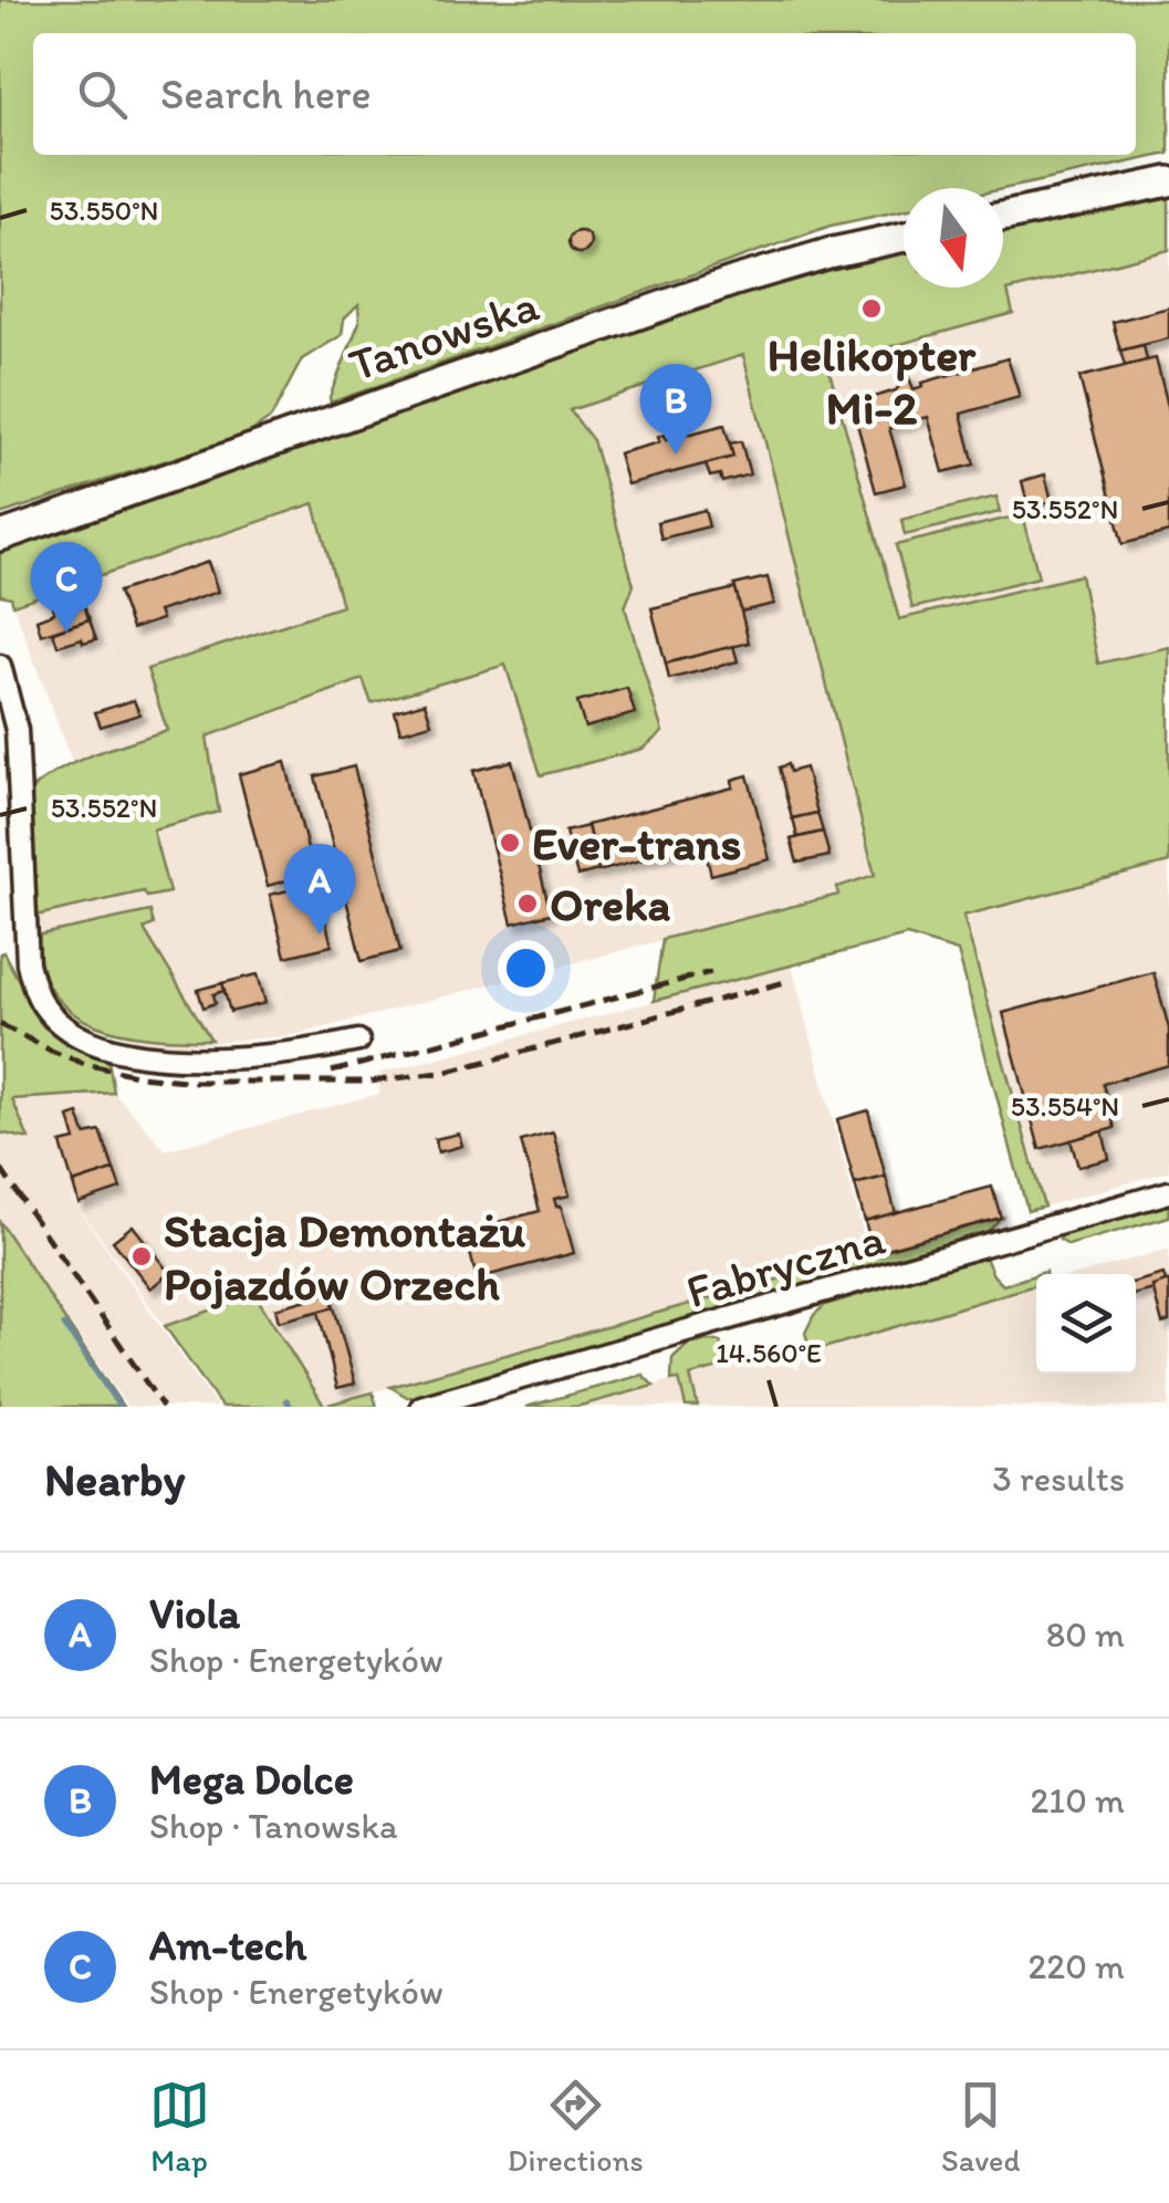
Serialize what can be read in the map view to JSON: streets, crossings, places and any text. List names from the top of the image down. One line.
{"streets":{"main road":["Tanowska"],"street":["Fabryczna"]},"places":["Helikopter Mi-2","Ever-trans","Oreka","Stacja Demontażu Pojazdów Orzech"],"north":"bottom","page":{"search":"Search here","pins":["B","C","A"],"heading":["Nearby","3 results"],"list":[{"mark":"A","name":"Viola","note":"Shop · Energetyków","value":"80 m"},{"mark":"B","name":"Mega Dolce","note":"Shop · Tanowska","value":"210 m"},{"mark":"C","name":"Am-tech","note":"Shop · Energetyków","value":"220 m"}],"nav":["Map","Directions","Saved"]},"coordinates":["53.550°N","53.552°N","53.554°N","14.560°E"]}
